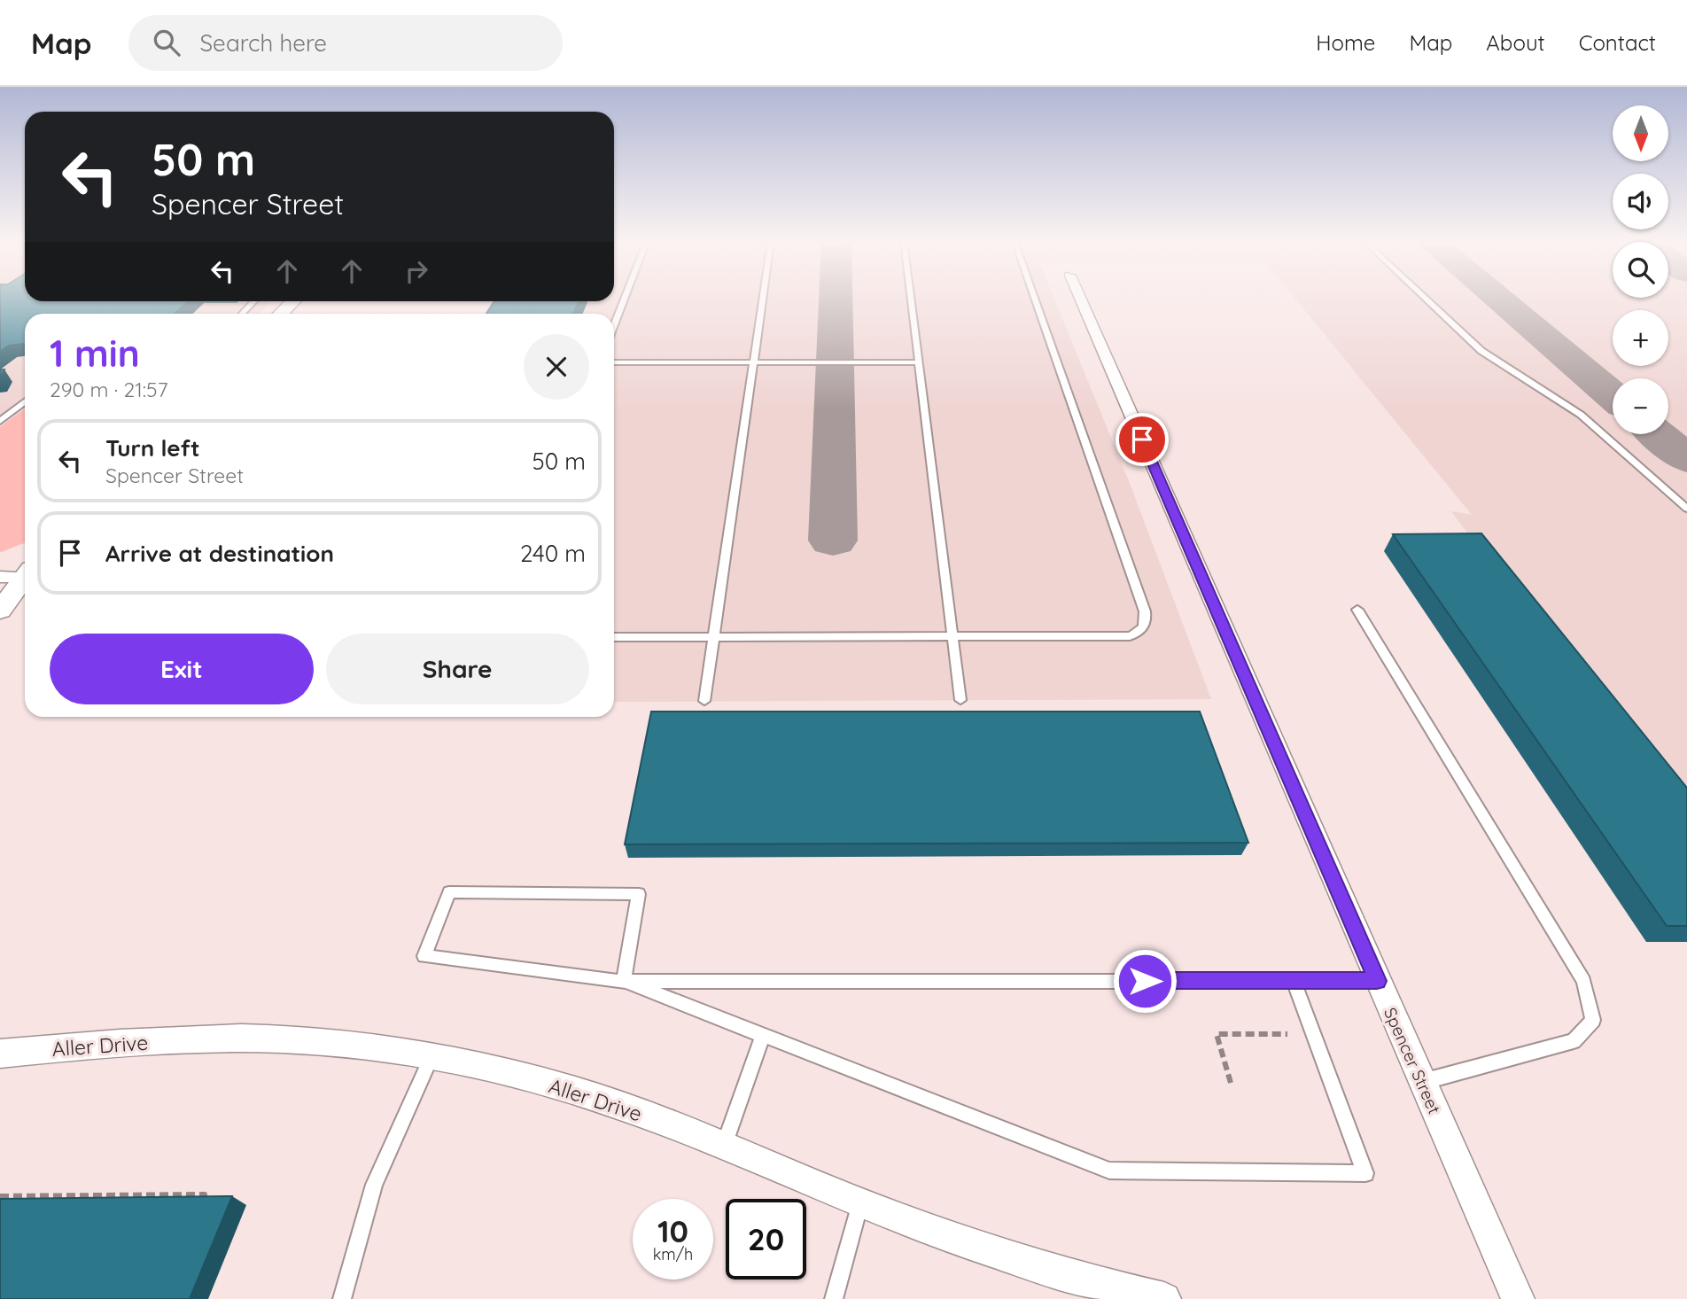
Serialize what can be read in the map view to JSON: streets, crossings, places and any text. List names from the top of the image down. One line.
{"streets":{"street":["Aller Drive","Spencer Street"]},"north":"bottom","page":{"header":"Map","search":"Search here","nav":["Home","Map","About","Contact"],"map_buttons":["+","−"],"turn":["50 m","Spencer Street"],"heading":["1 min","290 m · 21:57"],"list":[{"name":"Turn left","note":"Spencer Street","value":"50 m"},{"name":"Arrive at destination","value":"240 m"}],"buttons":["Exit","Share"],"speed":"10 km/h","limit":"20"}}
